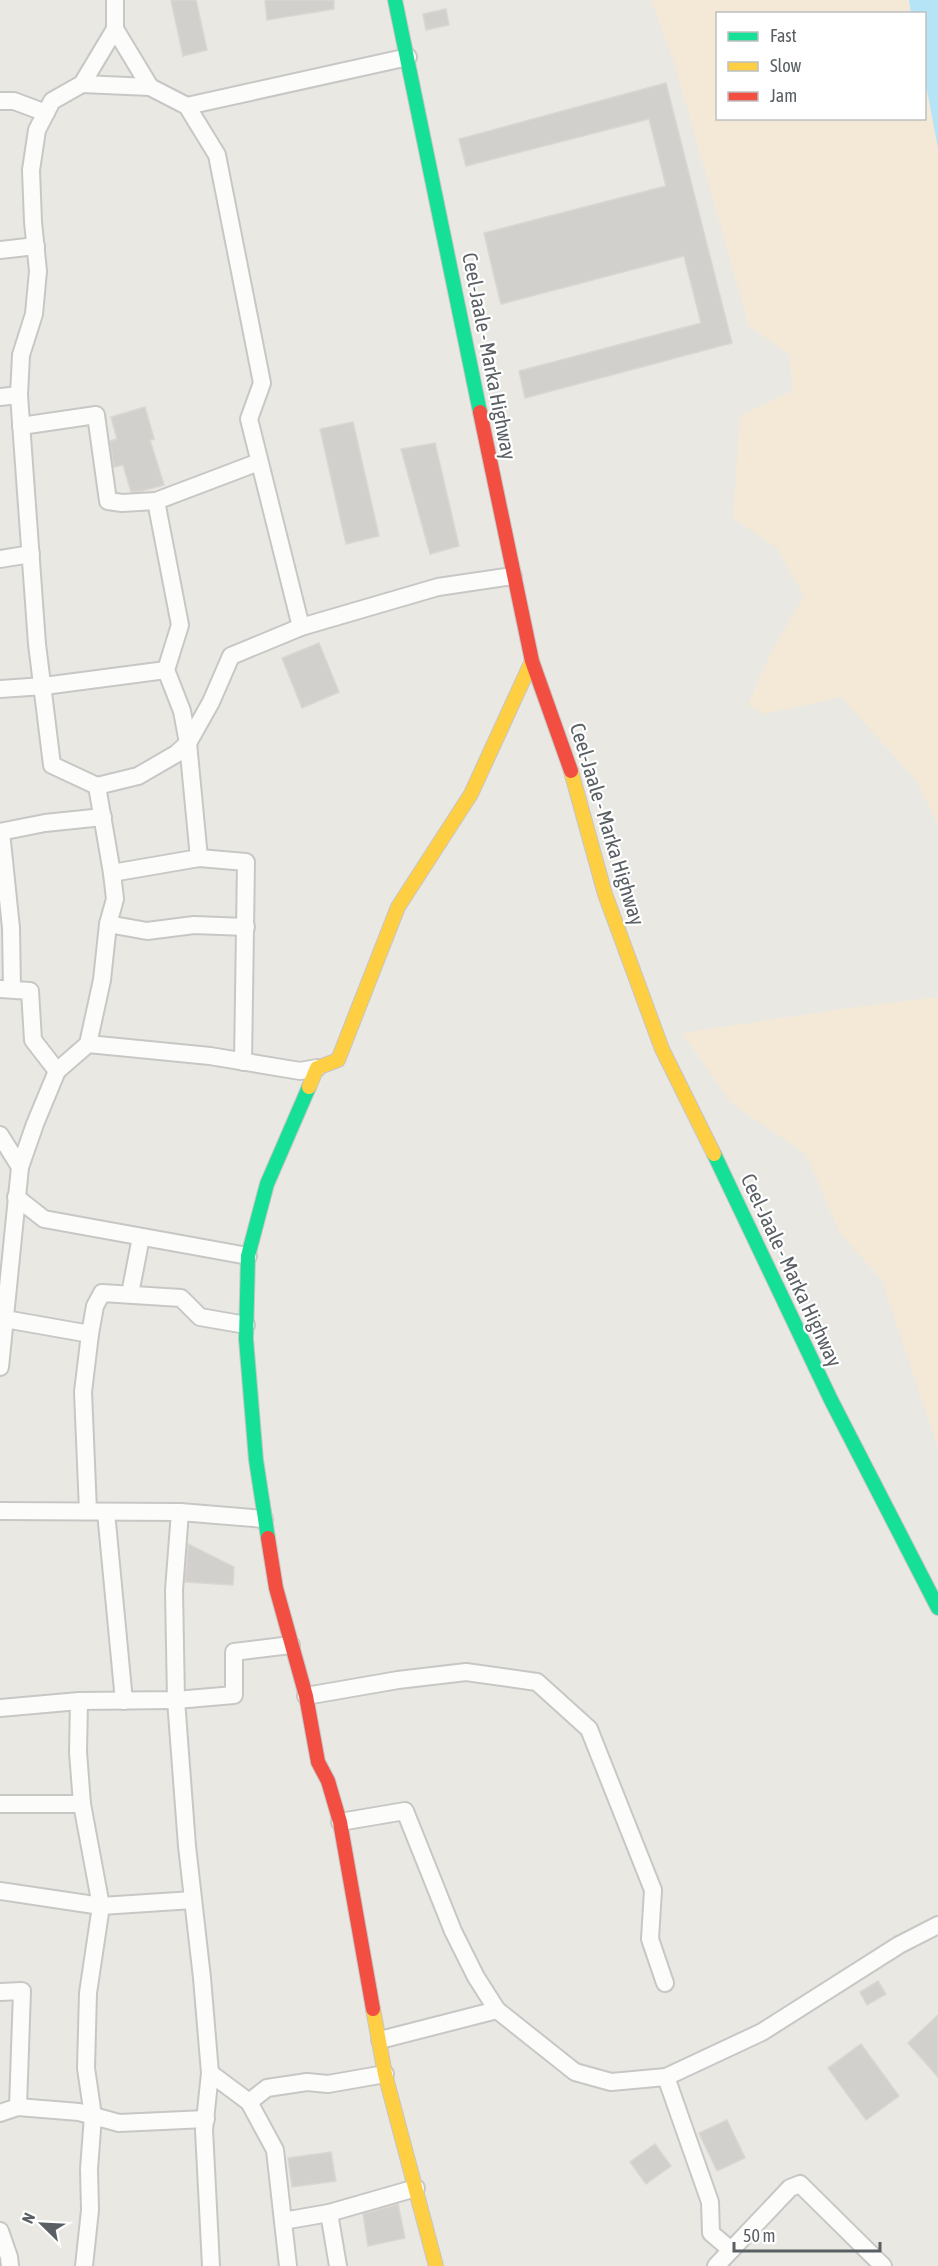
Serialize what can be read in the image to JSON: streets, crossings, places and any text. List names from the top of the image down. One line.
{"streets":{"street":["Ceel-Jaale - Marka Highway"]},"legend":["Fast","Slow","Jam"],"scale_bar":"50 m","north":"top left"}
